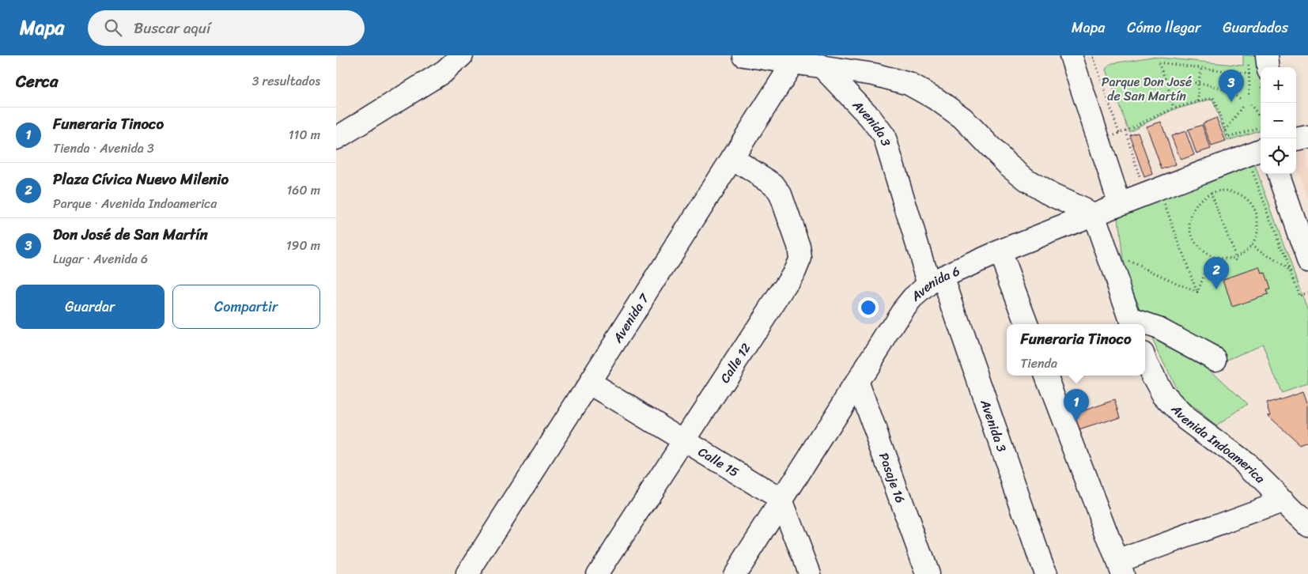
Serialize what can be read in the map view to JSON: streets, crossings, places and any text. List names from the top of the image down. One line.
{"streets":{"street":["Avenida 3","Avenida 6","Avenida 7","Calle 12","Avenida Indoamerica","Calle 15","Pasaje 16"]},"crossings":[["Avenida 3","Avenida 6"],["Avenida 6","Calle 15"],["Avenida 6","Pasaje 16"],["Avenida 7","Calle 12"],["Avenida 7","Calle 15"],["Calle 12","Calle 15"]],"parks":["Parque Don José de San Martín"],"page":{"header":"Mapa","search":"Buscar aquí","nav":["Mapa","Cómo llegar","Guardados"],"heading":["Cerca","3 resultados"],"map_buttons":["+","−"],"pins":["3","2","1"],"list":[{"mark":"1","name":"Funeraria Tinoco","note":"Tienda · Avenida 3","value":"110 m"},{"mark":"2","name":"Plaza Cívica Nuevo Milenio","note":"Parque · Avenida Indoamerica","value":"160 m"},{"mark":"3","name":"Don José de San Martín","note":"Lugar · Avenida 6","value":"190 m"}],"buttons":["Guardar","Compartir"],"popup":["Funeraria Tinoco","Tienda"]}}
